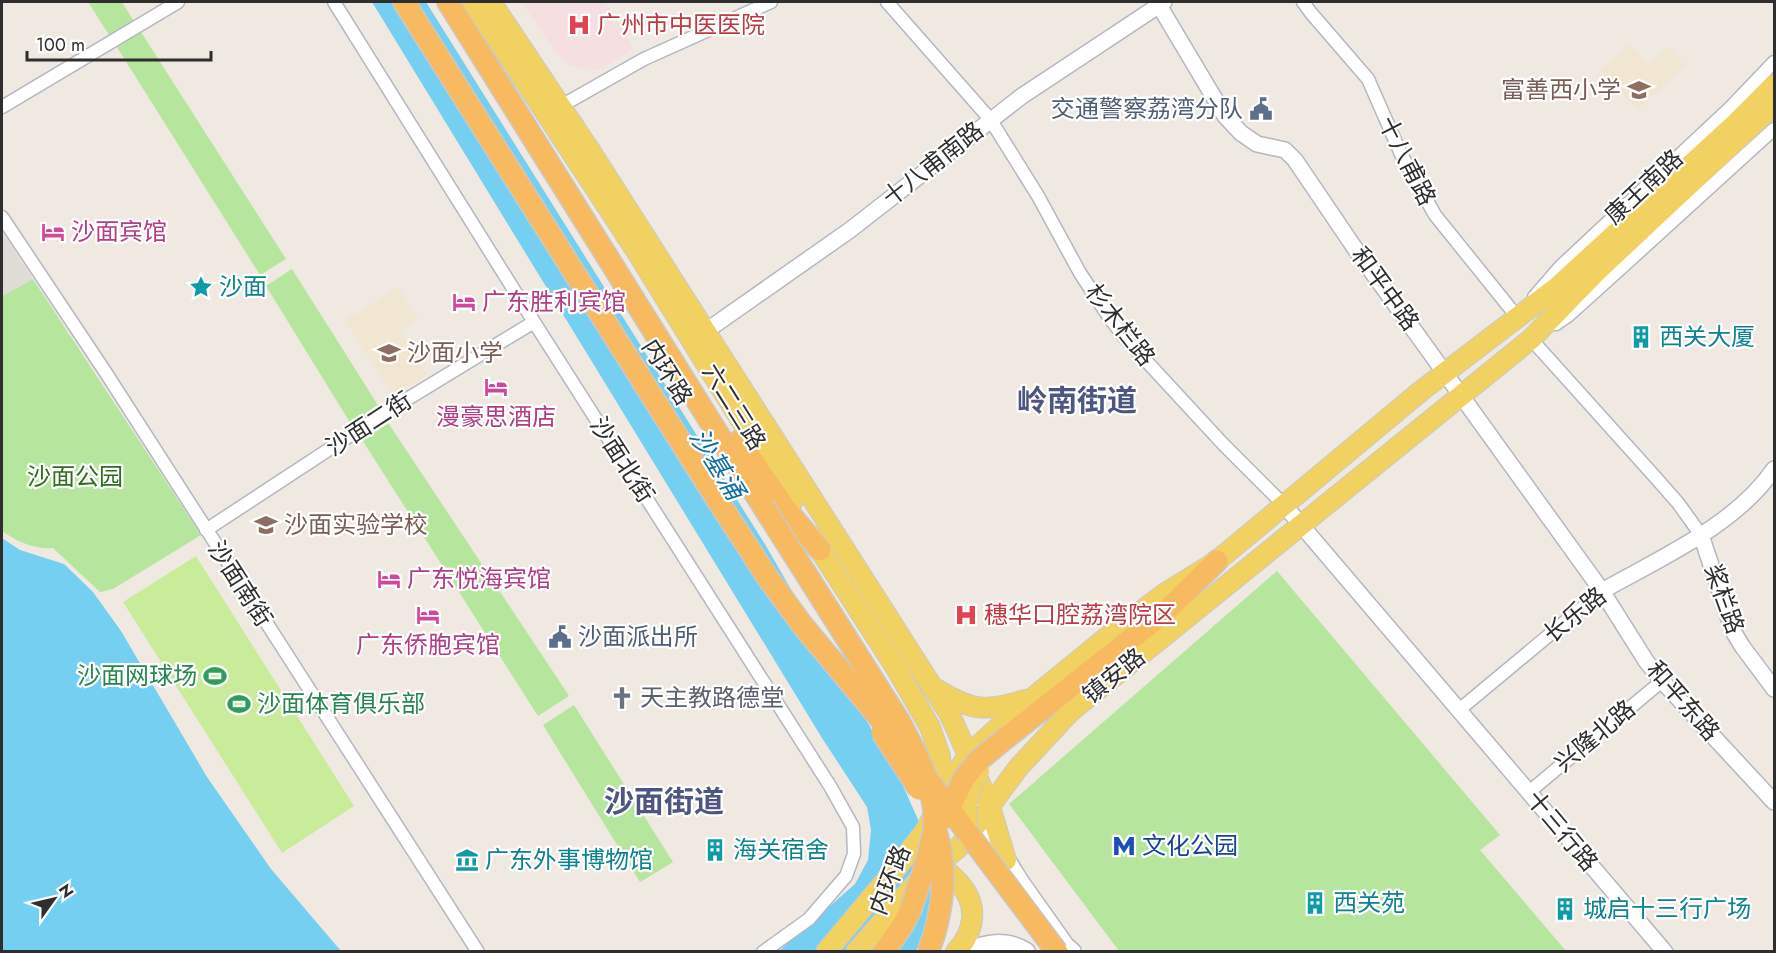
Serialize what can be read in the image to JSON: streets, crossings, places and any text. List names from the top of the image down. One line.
{"streets":{"highway":["内环路"],"main road":["康王南路","六二三路","镇安路"],"street":["十八甫路","十八甫南路","和平中路","杉木栏路","沙面二街","沙面北街","沙面南街","桨栏路","长乐路","和平东路","兴隆北路","十三行路"]},"crossings":[["十八甫路","康王南路"],["十八甫南路","和平中路"],["十八甫南路","杉木栏路"],["十八甫南路","六二三路"],["康王南路","和平中路"],["康王南路","杉木栏路"],["康王南路","镇安路"],["和平中路","长乐路"],["和平中路","和平东路"],["杉木栏路","镇安路"],["六二三路","镇安路"],["沙面二街","沙面北街"],["沙面二街","沙面南街"],["桨栏路","长乐路"],["长乐路","和平东路"],["长乐路","十三行路"],["和平东路","兴隆北路"],["兴隆北路","十三行路"]],"districts":["岭南街道","沙面街道"],"water":["沙基涌"],"parks":["沙面公园"],"places":{"hospital":["广州市中医医院","穗华口腔荔湾院区"],"school or university":["富善西小学","沙面小学","沙面实验学校"],"public building":["交通警察荔湾分队","沙面派出所"],"hotel":["沙面宾馆","广东胜利宾馆","漫豪思酒店","广东悦海宾馆","广东侨胞宾馆"],"place":["沙面"],"building":["西关大厦","海关宿舍","西关苑","城启十三行广场"],"sports":["沙面网球场","沙面体育俱乐部"],"church":["天主教路德堂"],"metro station":["文化公园"],"museum":["广东外事博物馆"]},"scale_bar":"100 m","north":"top right"}
